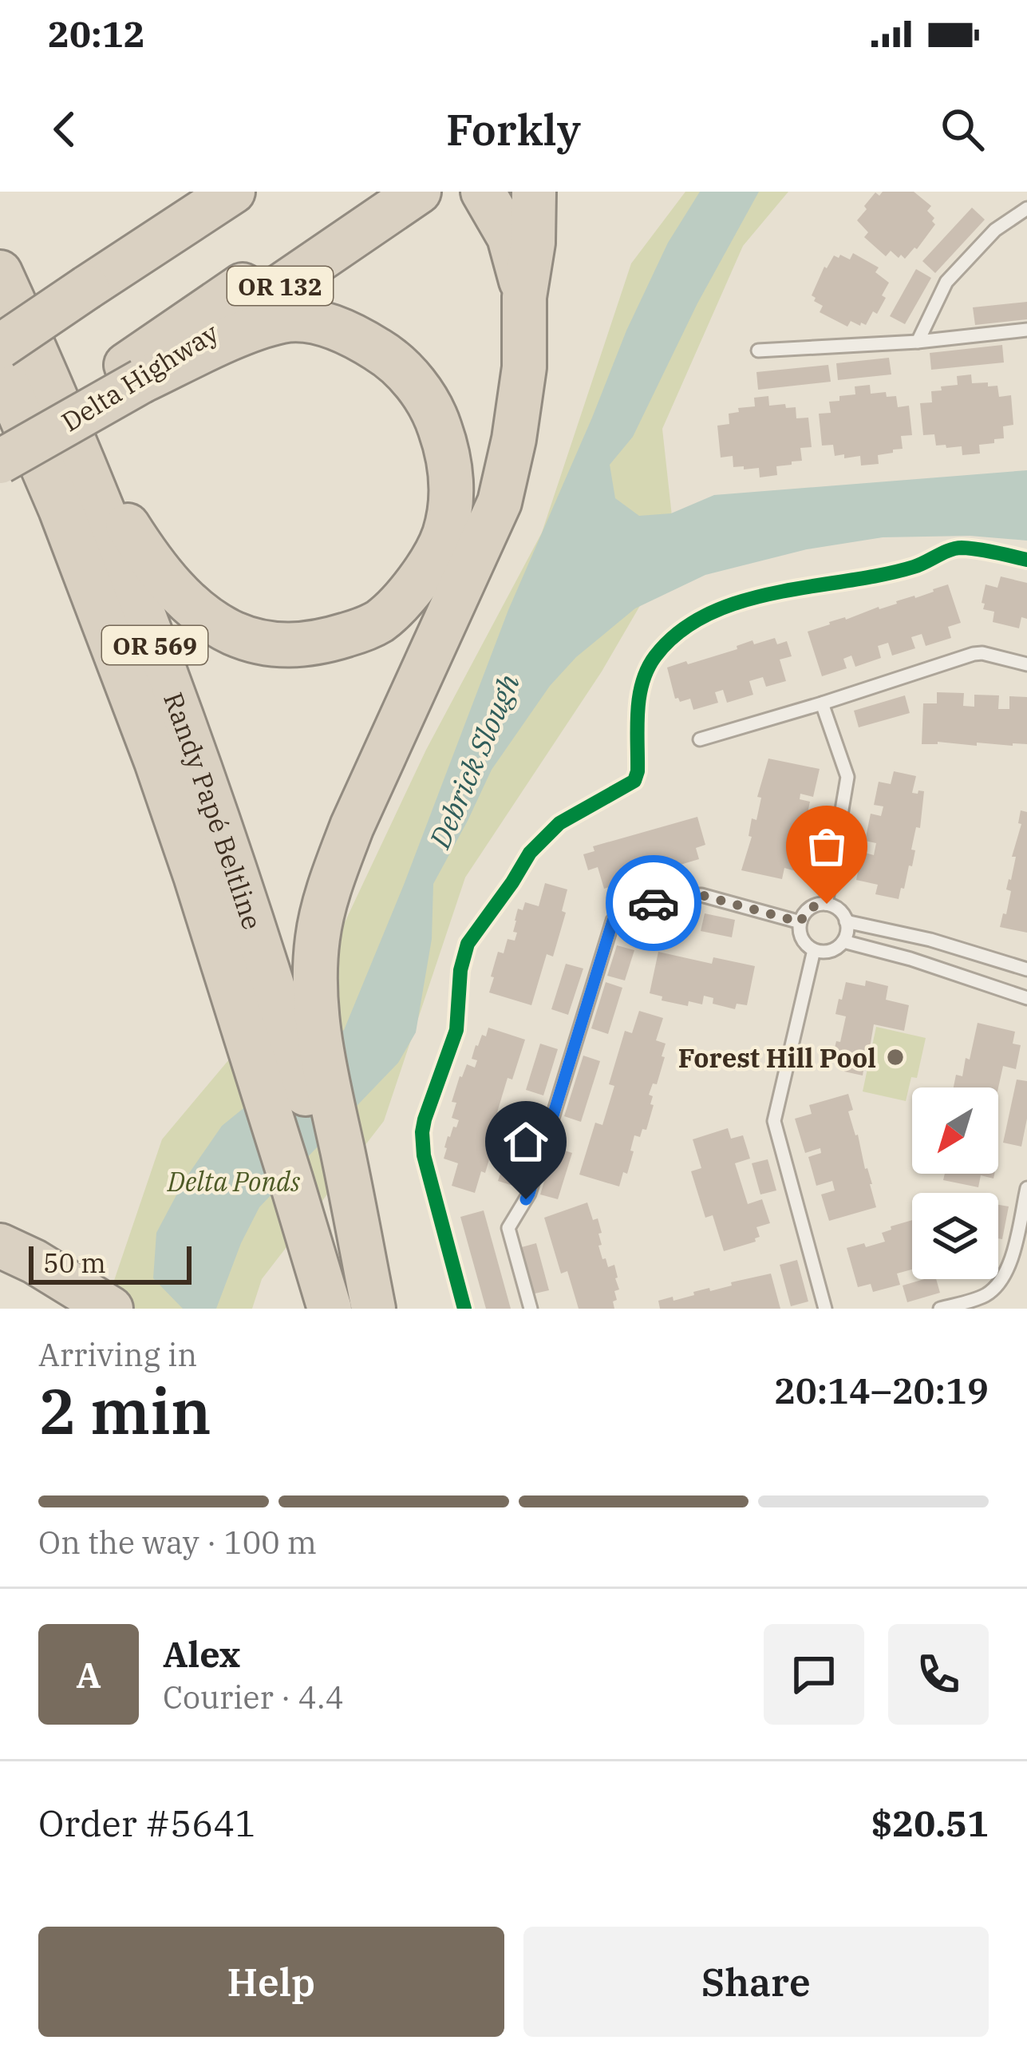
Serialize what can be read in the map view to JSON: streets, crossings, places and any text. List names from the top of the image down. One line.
{"streets":{"highway":["OR 132","Delta Highway","OR 569","Randy Papé Beltline"]},"water":["Debrick Slough"],"parks":["Delta Ponds"],"places":["Forest Hill Pool"],"scale_bar":"50 m","north":"bottom left","page":{"status":"20:12","header":"Forkly","scale":"50 m","heading":["2 min","Arriving in","20:14–20:19"],"panel":["Alex","Courier · 4.4","Order #5641","$20.51"],"bar":"On the way · 100 m","round":"A","buttons":["Help","Share"]}}
